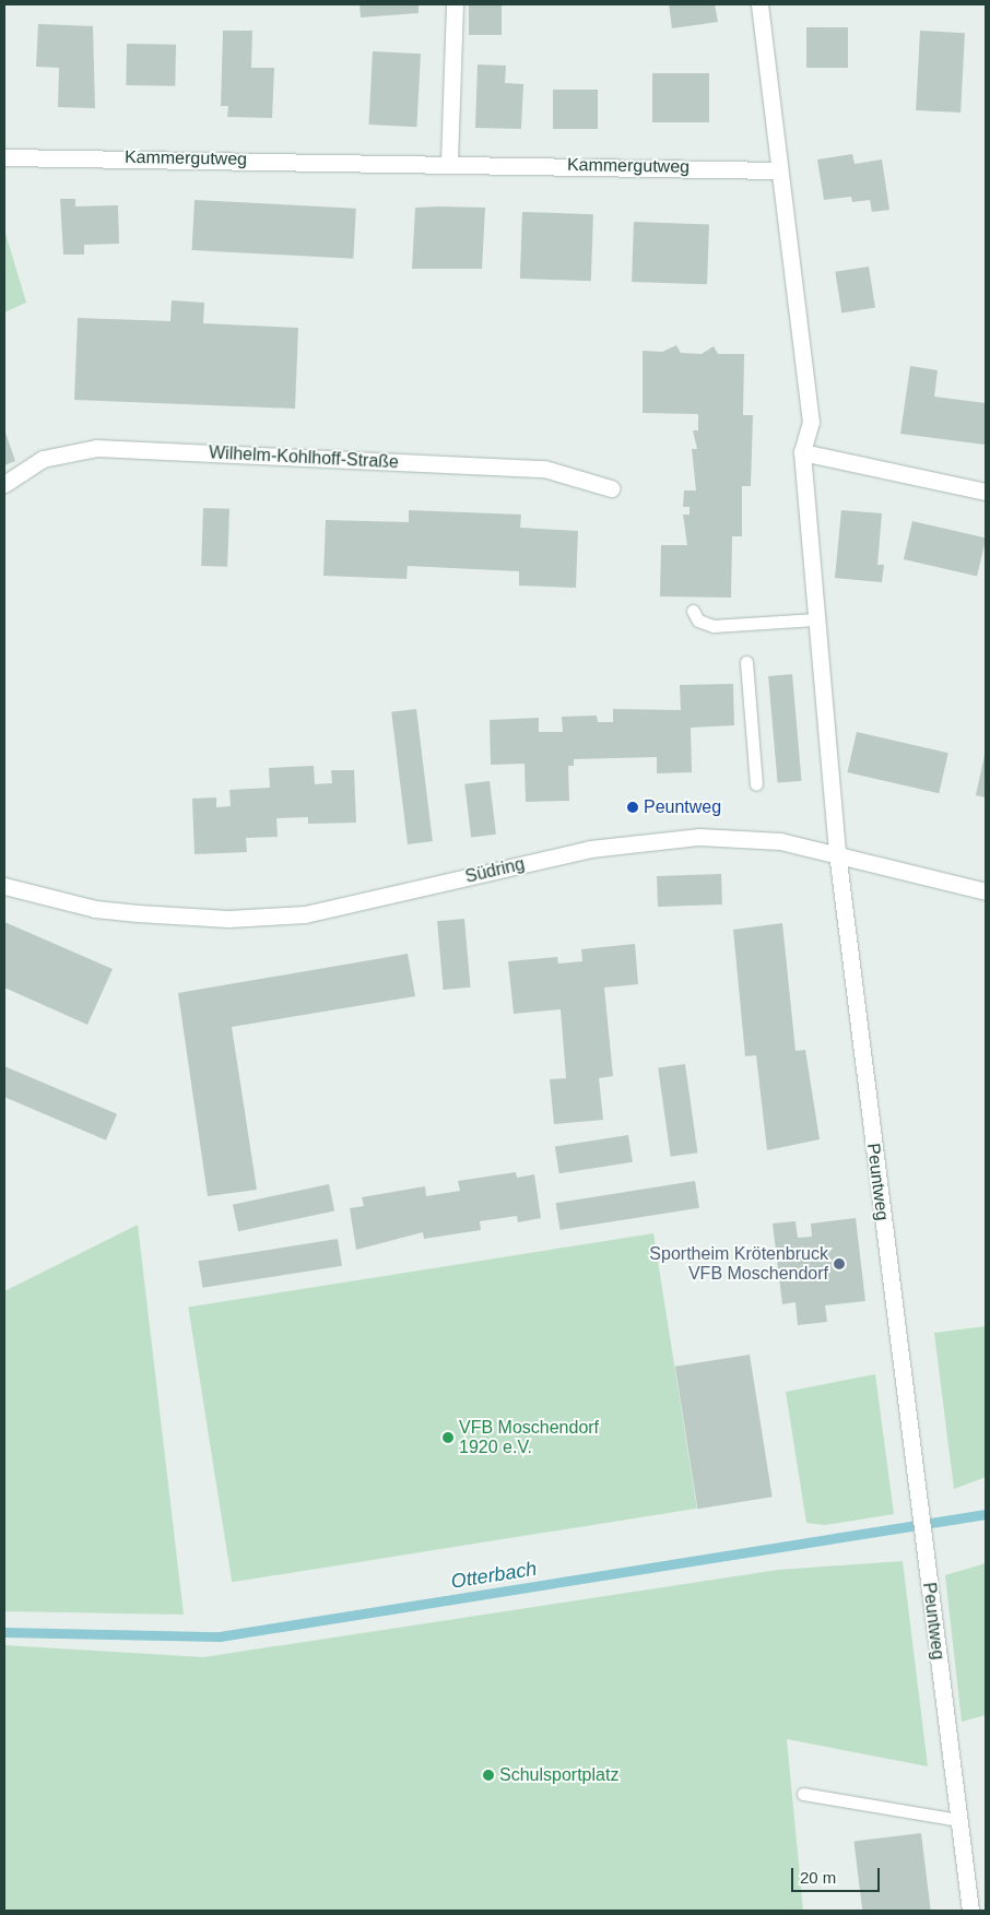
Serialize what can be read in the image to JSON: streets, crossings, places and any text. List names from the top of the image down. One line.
{"streets":{"street":["Kammergutweg","Wilhelm-Kohlhoff-Straße","Südring","Peuntweg"]},"crossings":[["Südring","Peuntweg"]],"water":["Otterbach"],"places":["Peuntweg","Sportheim Krötenbruck VFB Moschendorf","VFB Moschendorf 1920 e.V.","Schulsportplatz"],"scale_bar":"20 m"}
